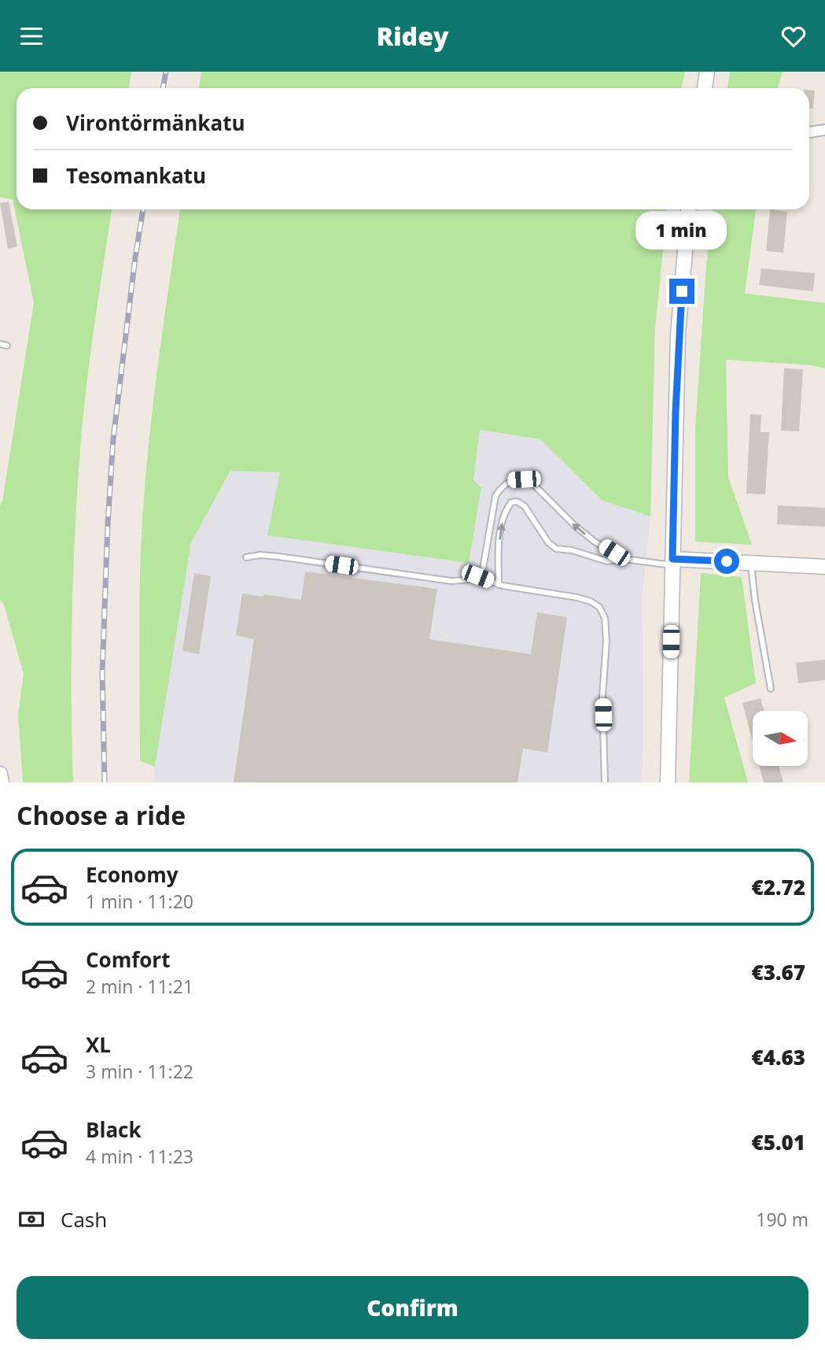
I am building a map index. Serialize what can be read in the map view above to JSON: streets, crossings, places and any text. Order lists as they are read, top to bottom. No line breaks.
{"north":"right","page":{"header":"Ridey","banner":["Virontörmänkatu","Tesomankatu"],"bubble":"1 min","heading":"Choose a ride","list":[{"name":"Economy","note":"1 min · 11:20","value":"€2.72"},{"name":"Comfort","note":"2 min · 11:21","value":"€3.67"},{"name":"XL","note":"3 min · 11:22","value":"€4.63"},{"name":"Black","note":"4 min · 11:23","value":"€5.01"}],"pay":["Cash","190 m"],"buttons":"Confirm"}}
